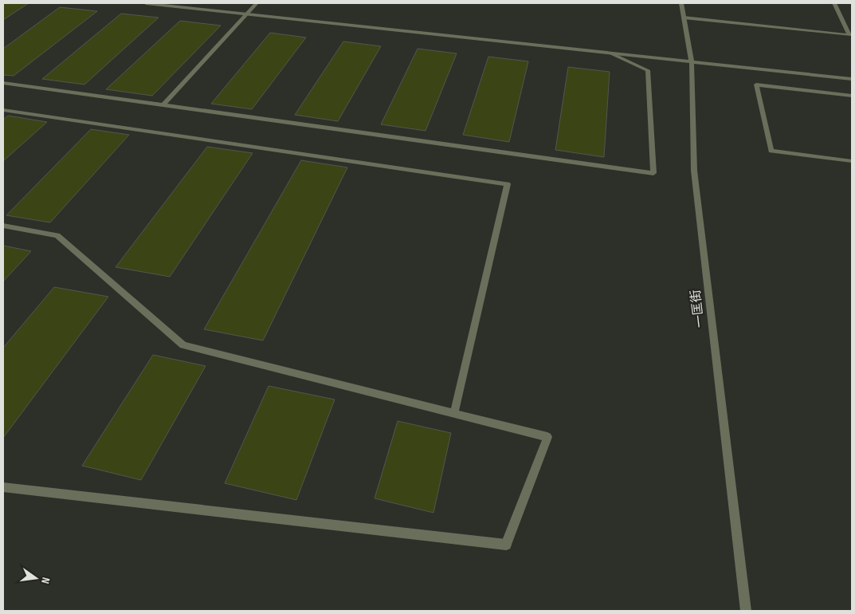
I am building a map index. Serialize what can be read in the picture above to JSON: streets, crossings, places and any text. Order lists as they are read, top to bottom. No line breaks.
{"streets":{"street":["一匡街"]},"north":"right"}
